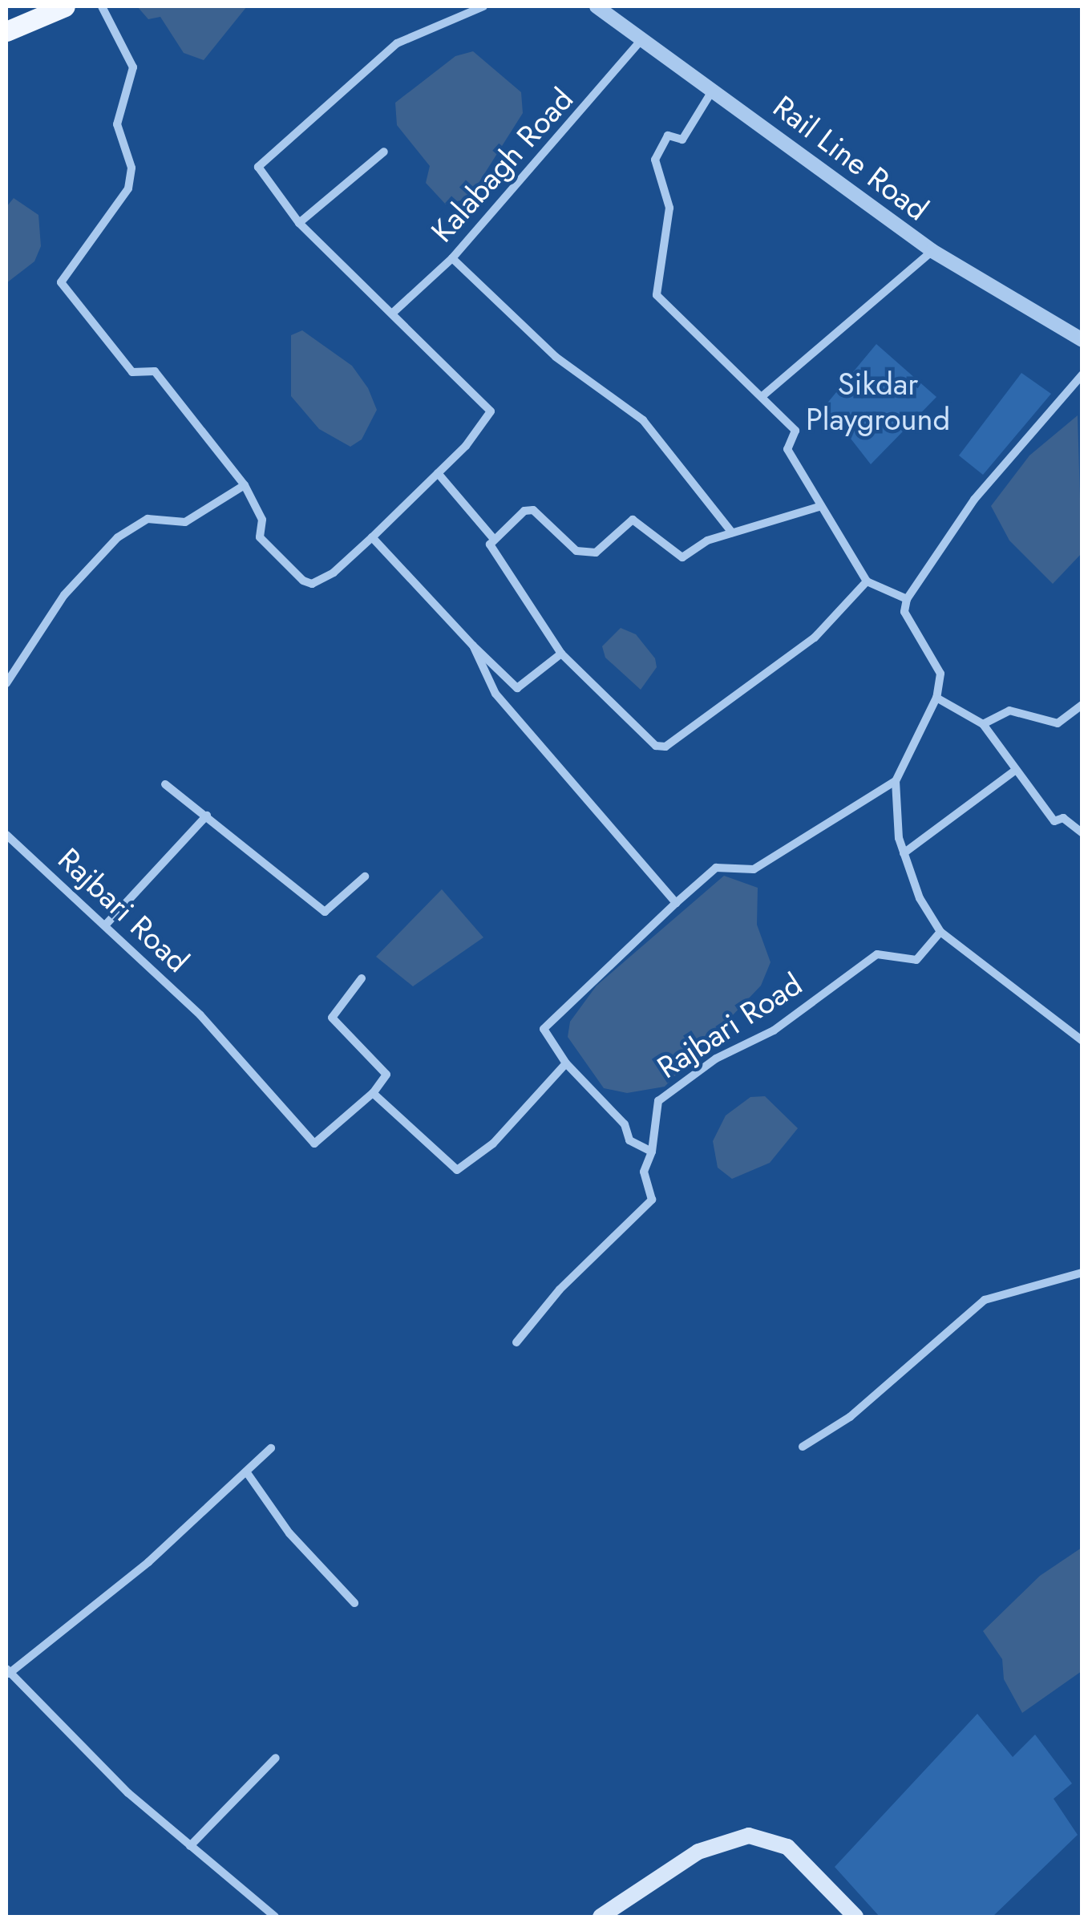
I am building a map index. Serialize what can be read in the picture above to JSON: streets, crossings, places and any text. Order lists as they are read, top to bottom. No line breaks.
{"streets":{"street":["Rail Line Road","Kalabagh Road","Rajbari Road"]},"crossings":[["Rail Line Road","Kalabagh Road"]],"parks":["Sikdar Playground"]}
